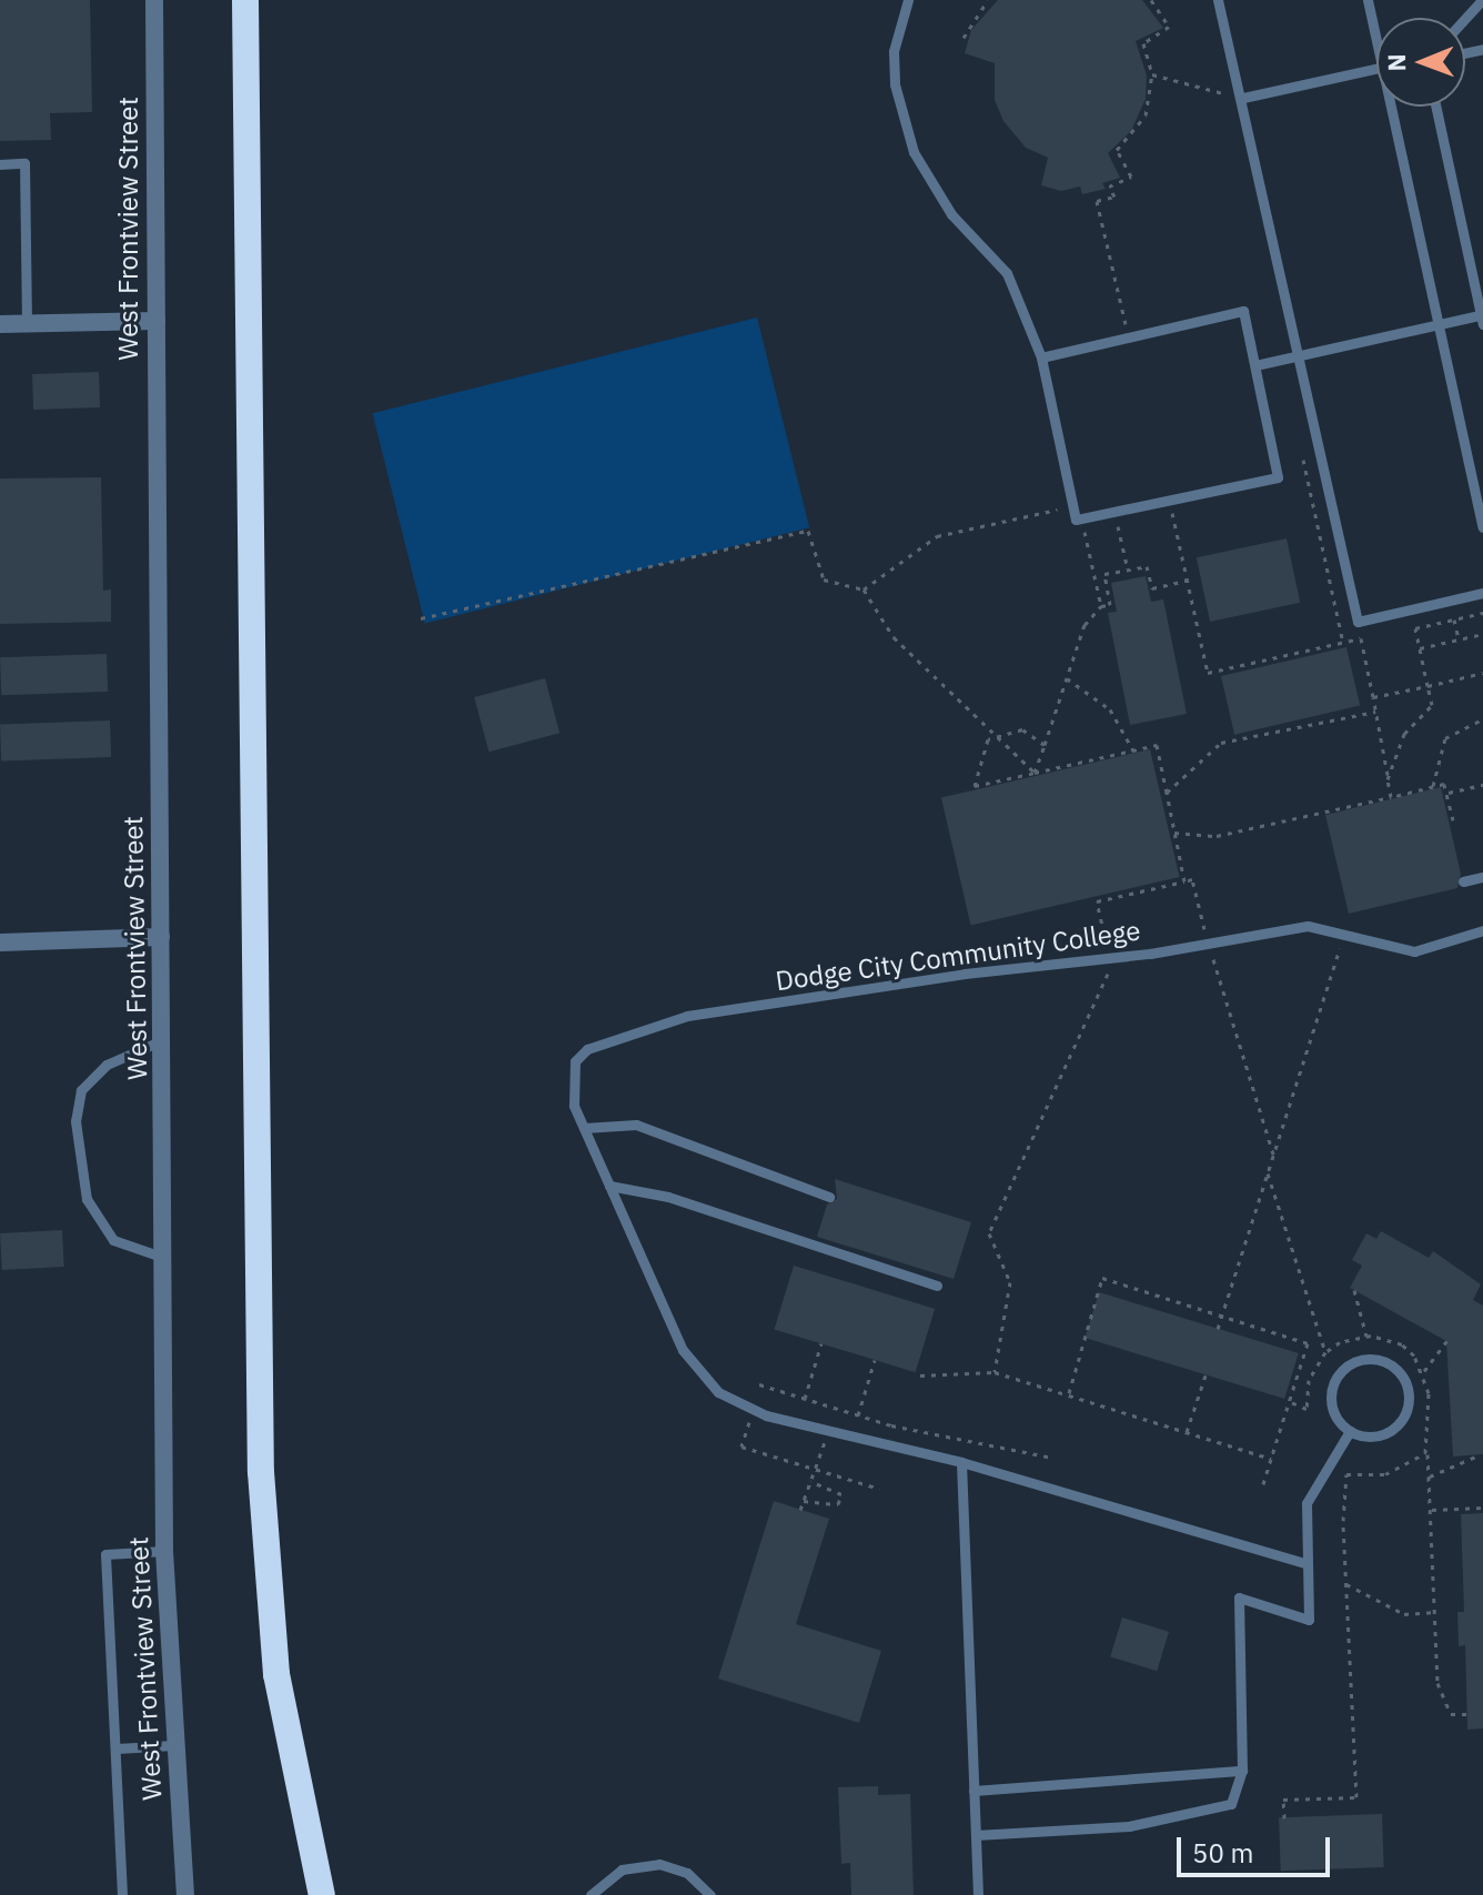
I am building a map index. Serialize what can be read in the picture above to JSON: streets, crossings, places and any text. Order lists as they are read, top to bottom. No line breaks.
{"streets":{"street":["West Frontview Street"],"lane":["Dodge City Community College"]},"scale_bar":"50 m","north":"left"}
